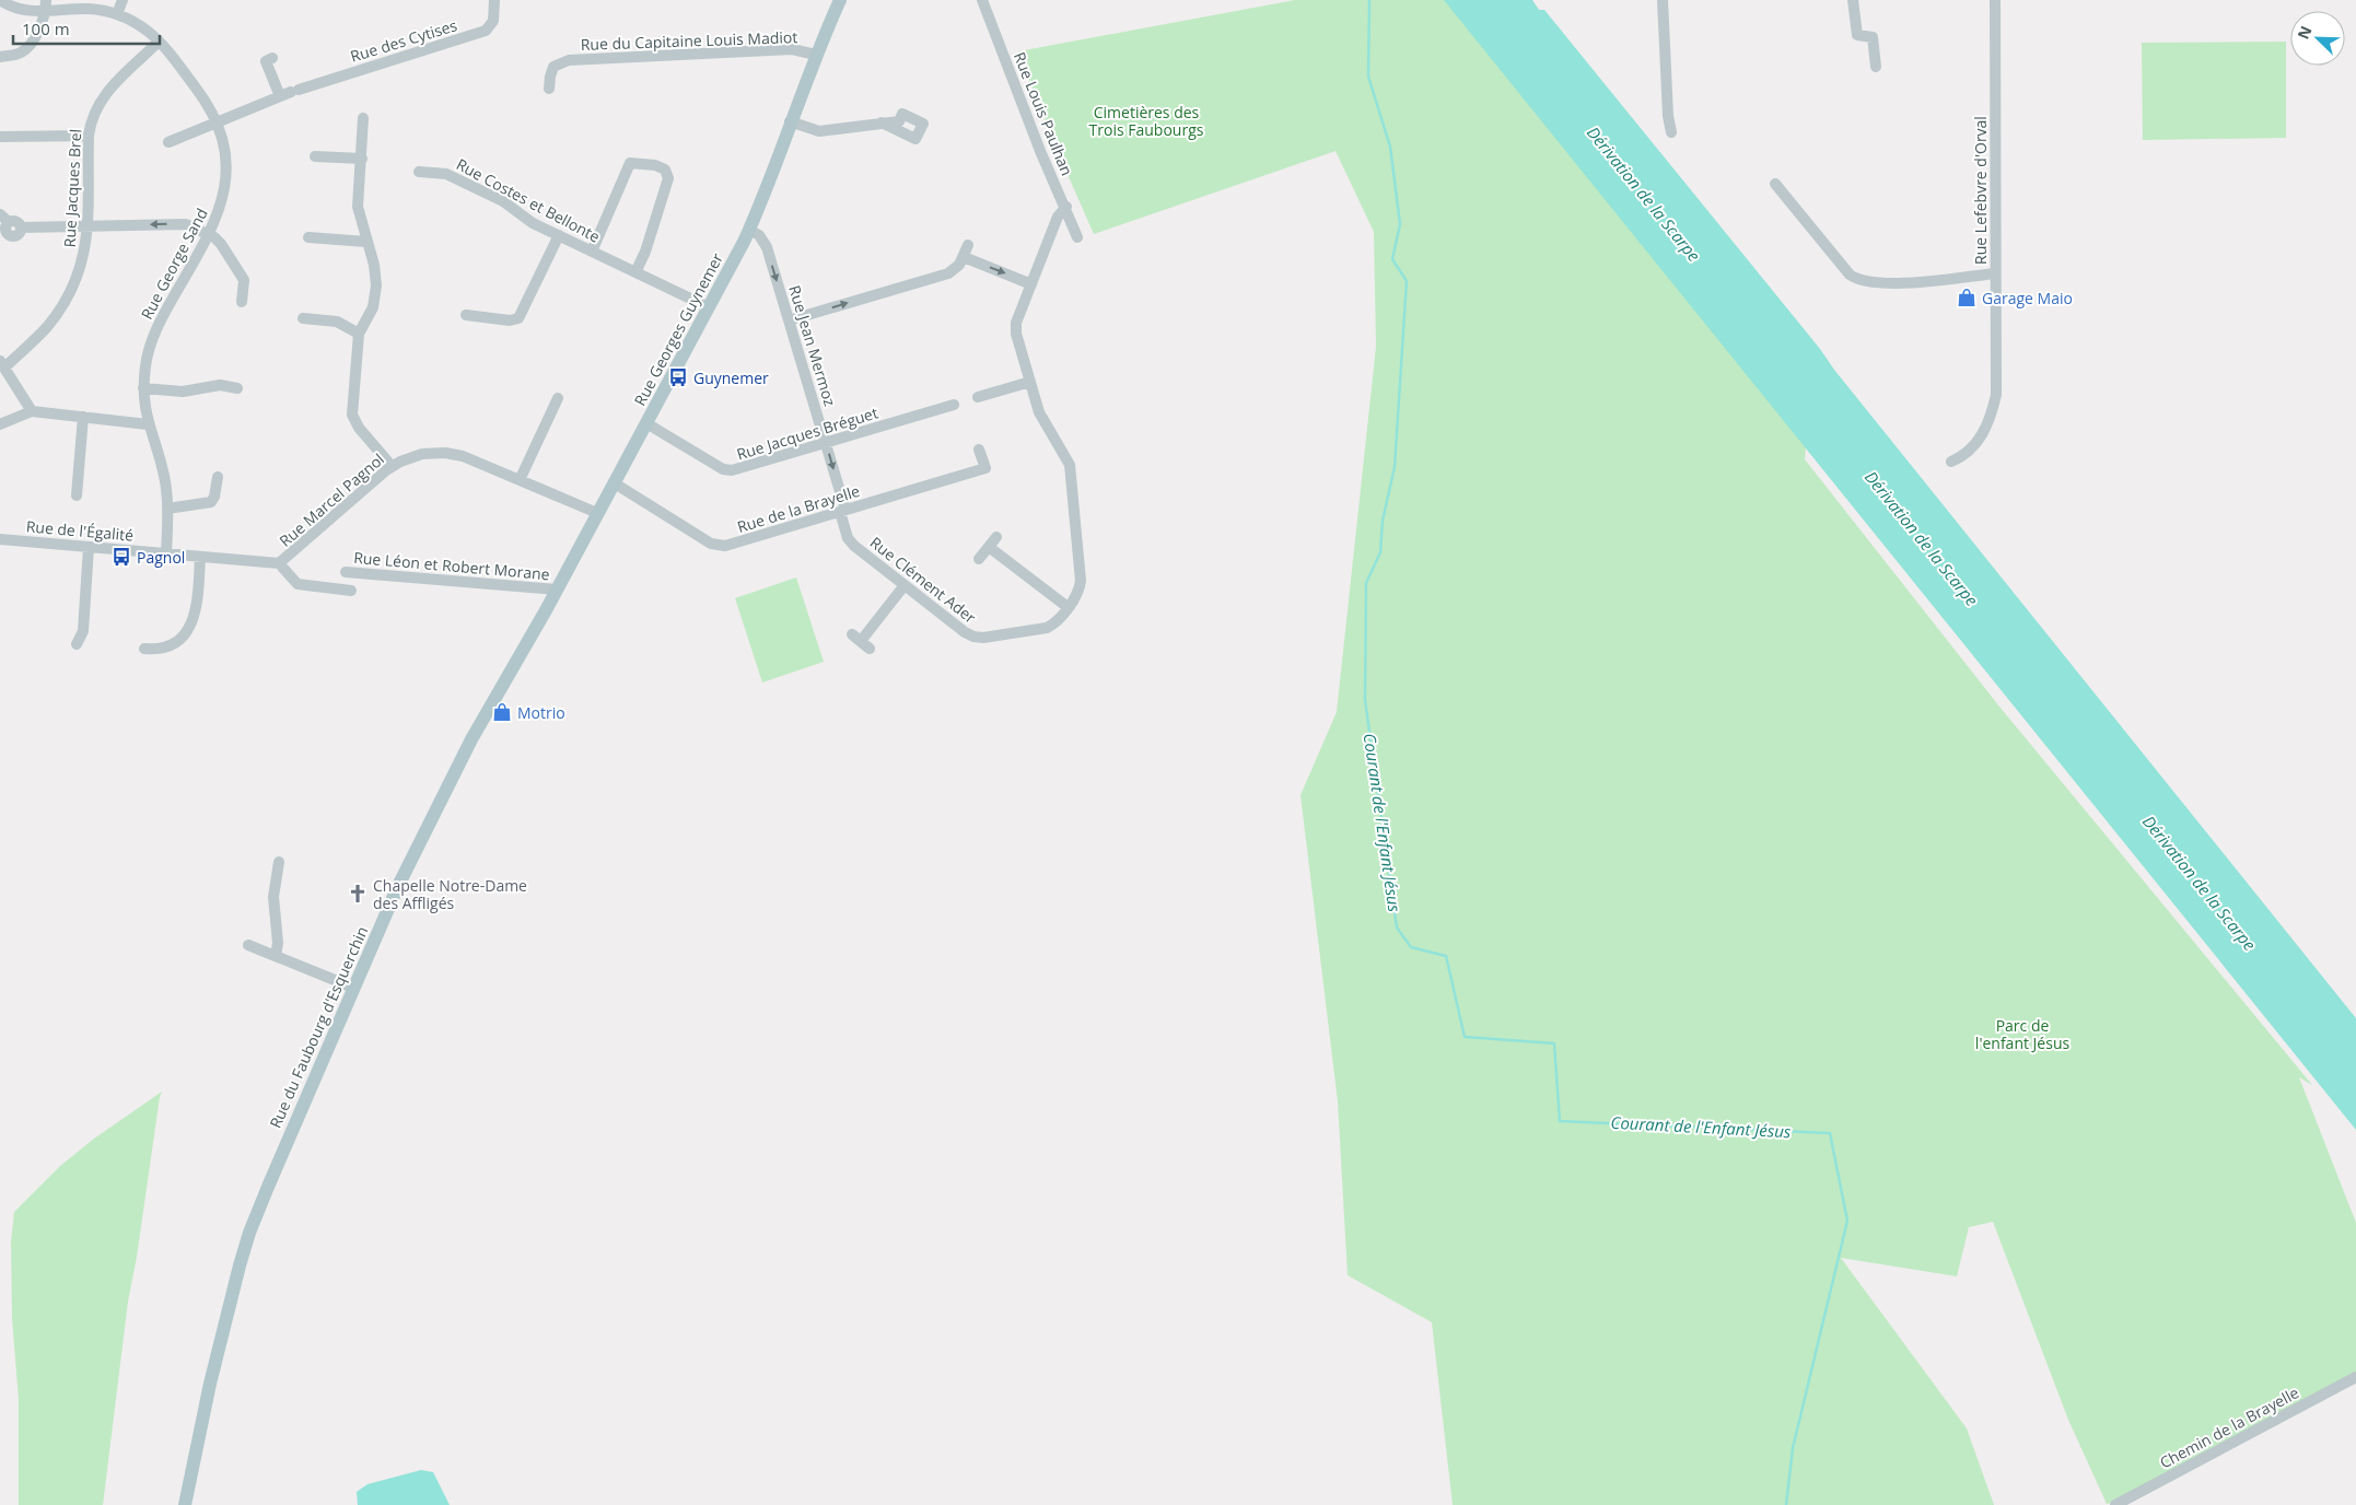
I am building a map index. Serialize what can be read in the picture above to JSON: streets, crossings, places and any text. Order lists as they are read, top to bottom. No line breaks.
{"streets":{"main road":["Rue Georges Guynemer","Rue du Faubourg d'Esquerchin"],"street":["Rue des Cytises","Rue du Capitaine Louis Madiot","Rue Louis Paulhan","Rue Jacques Brel","Rue Lefebvre d'Orval","Rue Costes et Bellonte","Rue George Sand","Rue Jean Mermoz","Rue Jacques Bréguet","Rue Marcel Pagnol","Rue de la Brayelle","Rue de l'Égalité","Rue Léon et Robert Morane","Rue Clément Ader","Chemin de la Brayelle"]},"crossings":[["Rue des Cytises","Rue George Sand"],["Rue du Capitaine Louis Madiot","Rue Georges Guynemer"],["Rue Louis Paulhan","Rue Clément Ader"],["Rue Jacques Brel","Rue George Sand"],["Rue Costes et Bellonte","Rue Georges Guynemer"],["Rue George Sand","Rue de l'Égalité"],["Rue Georges Guynemer","Rue Jean Mermoz"],["Rue Georges Guynemer","Rue Jacques Bréguet"],["Rue Georges Guynemer","Rue Marcel Pagnol"],["Rue Georges Guynemer","Rue de la Brayelle"],["Rue Georges Guynemer","Rue Léon et Robert Morane"],["Rue Georges Guynemer","Rue du Faubourg d'Esquerchin"],["Rue Jean Mermoz","Rue Jacques Bréguet"],["Rue Jean Mermoz","Rue de la Brayelle"],["Rue Jean Mermoz","Rue Clément Ader"],["Rue Marcel Pagnol","Rue de l'Égalité"],["Rue de la Brayelle","Rue Clément Ader"]],"one_way":["Rue Jean Mermoz"],"water":["Dérivation de la Scarpe","Courant de l'Enfant Jésus"],"parks":["Cimetières des Trois Faubourgs","Parc de l'enfant Jésus"],"places":{"shop":["Garage Maio","Motrio"],"bus stop":["Guynemer","Pagnol"],"church":["Chapelle Notre-Dame des Affligés"]},"scale_bar":"100 m","north":"top left"}
